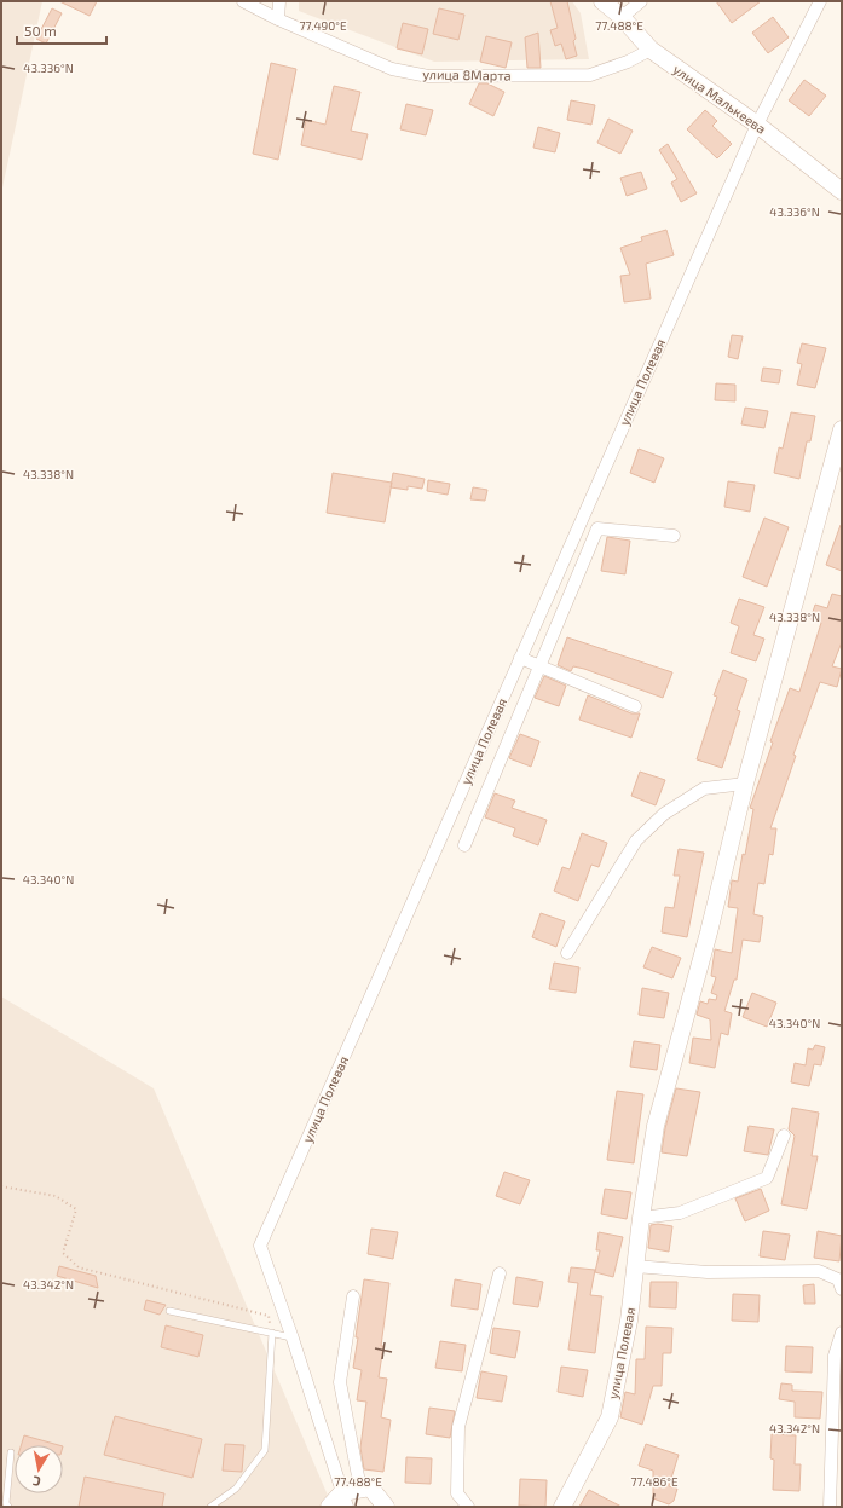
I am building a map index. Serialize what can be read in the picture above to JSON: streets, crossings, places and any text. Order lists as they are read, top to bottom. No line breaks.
{"streets":{"street":["улица 8Марта","улица Малькеева","улица Полевая"]},"crossings":[["улица 8Марта","улица Малькеева"],["улица Малькеева","улица Полевая"]],"scale_bar":"50 m","north":"bottom","coordinates":["77.490°E","77.488°E","43.336°N","43.338°N","43.340°N","43.342°N","77.486°E"]}
